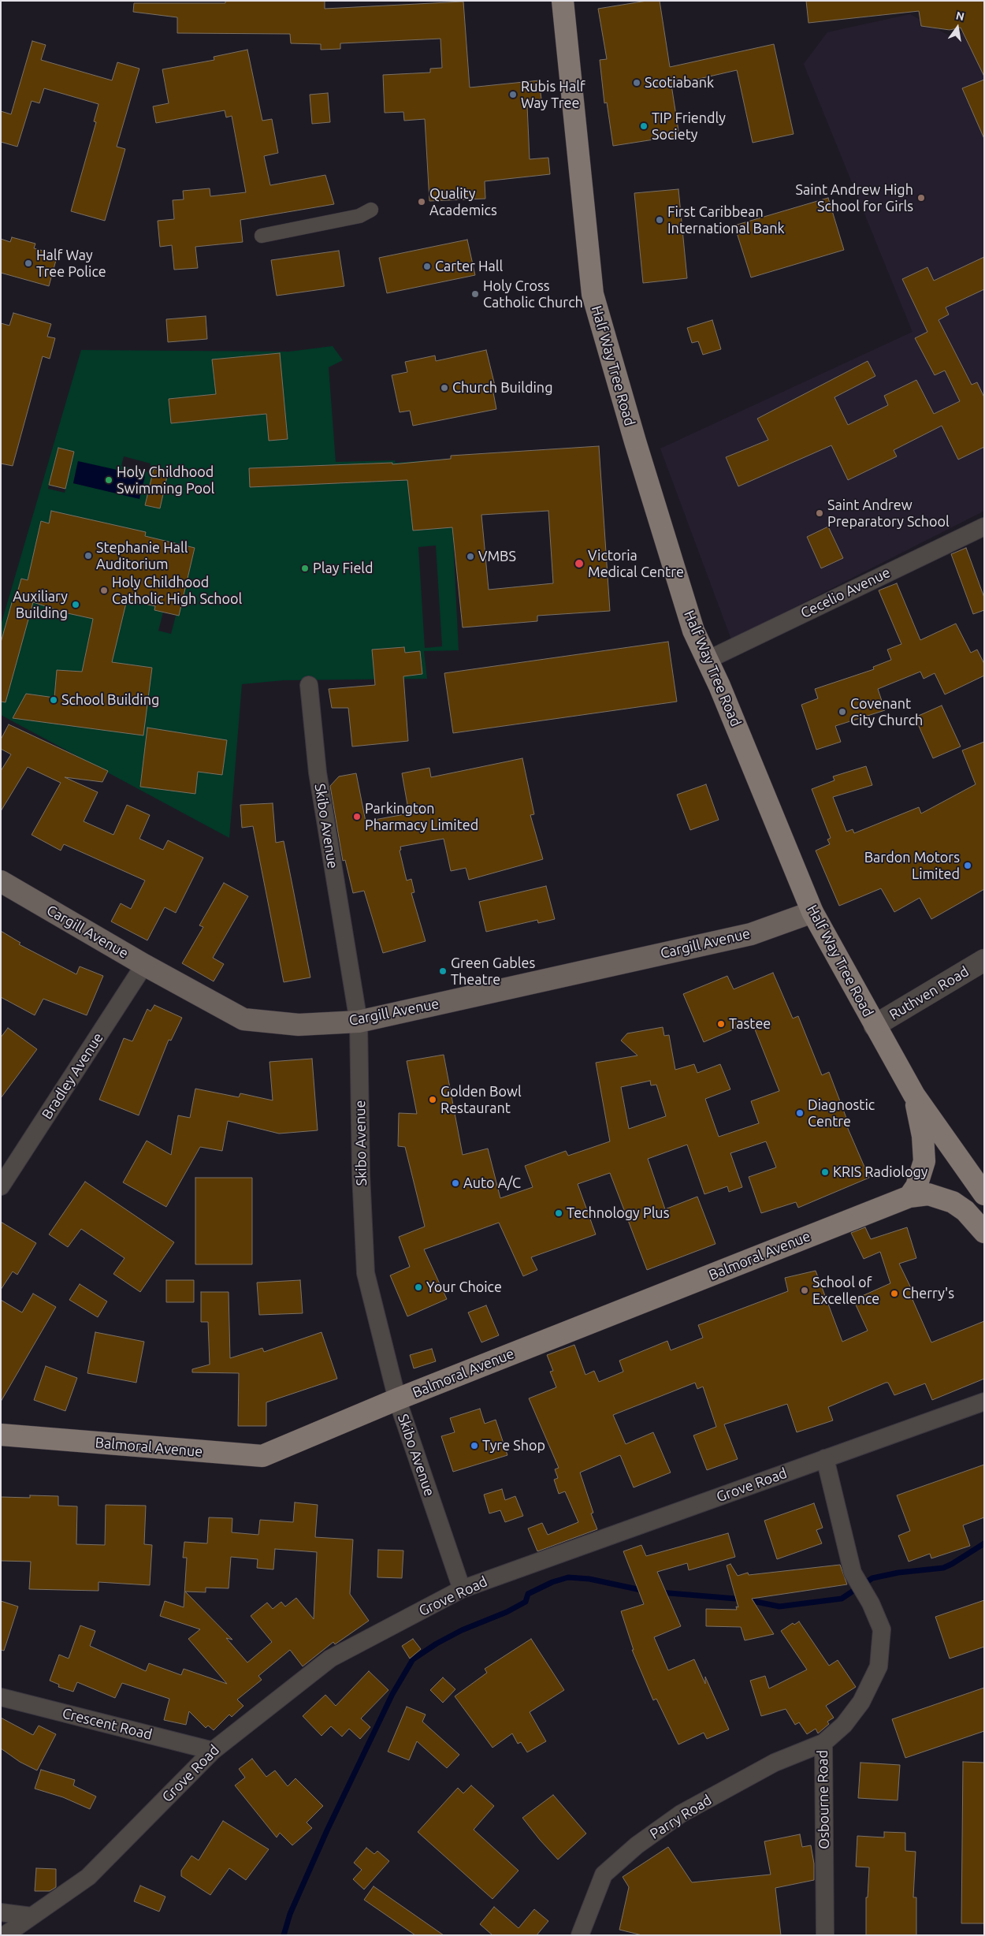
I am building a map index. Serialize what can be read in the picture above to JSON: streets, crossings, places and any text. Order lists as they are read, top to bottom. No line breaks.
{"streets":{"main road":["Half Way Tree Road","Cargill Avenue","Balmoral Avenue"],"street":["Cecelio Avenue","Skibo Avenue","Ruthven Road","Bradley Avenue","Grove Road","Crescent Road","Osbourne Road","Parry Road"]},"crossings":[["Half Way Tree Road","Cecelio Avenue"],["Half Way Tree Road","Cargill Avenue"],["Half Way Tree Road","Ruthven Road"],["Skibo Avenue","Cargill Avenue"],["Skibo Avenue","Balmoral Avenue"],["Skibo Avenue","Grove Road"],["Cargill Avenue","Bradley Avenue"],["Grove Road","Crescent Road"],["Grove Road","Osbourne Road"],["Osbourne Road","Parry Road"]],"places":["Scotiabank","Rubis Half Way Tree","TIP Friendly Society","Saint Andrew High School for Girls","Quality Academics","First Caribbean International Bank","Half Way Tree Police","Carter Hall","Holy Cross Catholic Church","Church Building","Holy Childhood Swimming Pool","Saint Andrew Preparatory School","Stephanie Hall Auditorium","VMBS","Victoria Medical Centre","Play Field","Holy Childhood Catholic High School","Auxiliary Building","School Building","Covenant City Church","Parkington Pharmacy Limited","Bardon Motors Limited","Green Gables Theatre","Tastee","Golden Bowl Restaurant","Diagnostic Centre","KRIS Radiology","Auto A/C","Technology Plus","Your Choice","School of Excellence","Cherry's","Tyre Shop"],"north":"top"}
